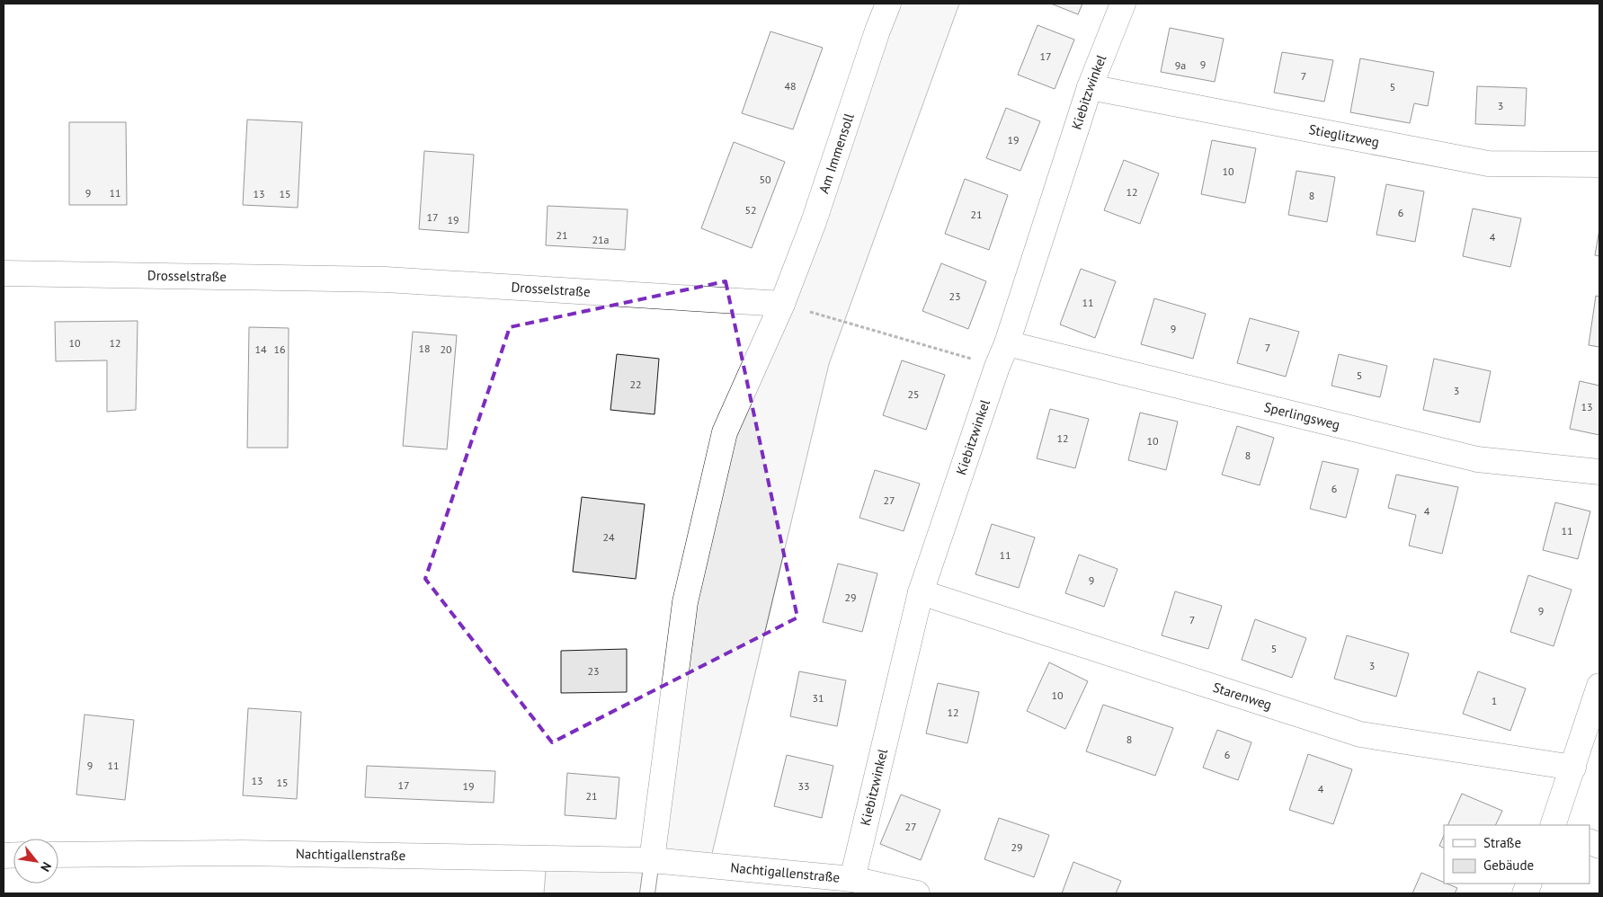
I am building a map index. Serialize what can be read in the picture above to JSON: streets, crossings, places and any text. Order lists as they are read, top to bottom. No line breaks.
{"streets":{"street":["Kiebitzwinkel","Stieglitzweg","Am Immensoll","Drosselstraße","Sperlingsweg","Starenweg","Nachtigallenstraße"]},"crossings":[["Kiebitzwinkel","Stieglitzweg"],["Kiebitzwinkel","Sperlingsweg"],["Kiebitzwinkel","Starenweg"],["Kiebitzwinkel","Nachtigallenstraße"],["Am Immensoll","Drosselstraße"]],"house_numbers":["17","9","9a","7","48","5","3","19","10","50","12","9","11","13","15","8","52","6","21","17","19","21","4","21a","23","11","9","10","12","7","18","14","16","20","5","22","3","25","13","12","10","8","6","27","4","11","24","11","9","29","9","7","5","3","23","10","31","1","12","8","6","9","11","13","15","17","19","33","4","21","27","29"],"legend":["Straße","Gebäude"],"north":"bottom right"}
